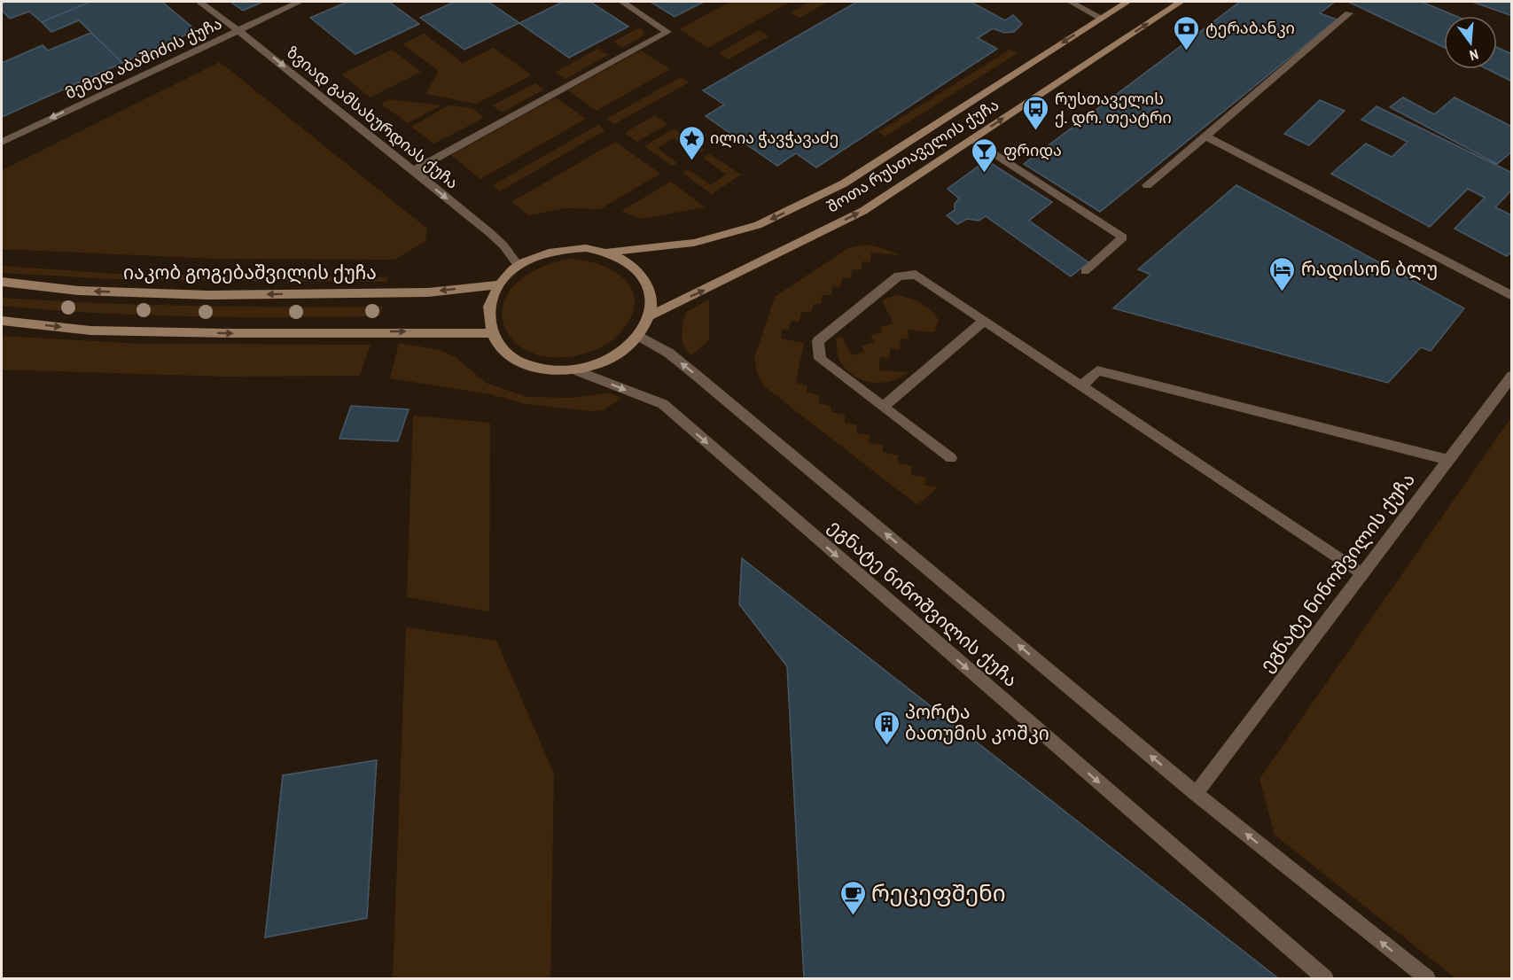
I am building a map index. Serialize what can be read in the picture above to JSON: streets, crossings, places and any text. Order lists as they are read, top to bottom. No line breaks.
{"streets":{"main road":["შოთა რუსთაველის ქუჩა","იაკობ გოგებაშვილის ქუჩა"],"street":["მემედ აბაშიძის ქუჩა","ზვიად გამსახურდიას ქუჩა","ეგნატე ნინოშვილის ქუჩა"]},"crossings":[["მემედ აბაშიძის ქუჩა","ზვიად გამსახურდიას ქუჩა"],["ზვიად გამსახურდიას ქუჩა","შოთა რუსთაველის ქუჩა"],["ზვიად გამსახურდიას ქუჩა","იაკობ გოგებაშვილის ქუჩა"],["ზვიად გამსახურდიას ქუჩა","ეგნატე ნინოშვილის ქუჩა"],["შოთა რუსთაველის ქუჩა","იაკობ გოგებაშვილის ქუჩა"],["შოთა რუსთაველის ქუჩა","ეგნატე ნინოშვილის ქუჩა"],["იაკობ გოგებაშვილის ქუჩა","ეგნატე ნინოშვილის ქუჩა"]],"one_way":["მემედ აბაშიძის ქუჩა","ზვიად გამსახურდიას ქუჩა"],"places":{"bank":["ტერაბანკი"],"bus stop":["რუსთაველის ქ. დრ. თეატრი"],"place":["ილია ჭავჭავაძე"],"bar":["ფრიდა"],"hotel":["რადისონ ბლუ"],"building":["პორტა ბათუმის კოშკი"],"cafe":["რეცეფშენი"]},"north":"bottom"}
